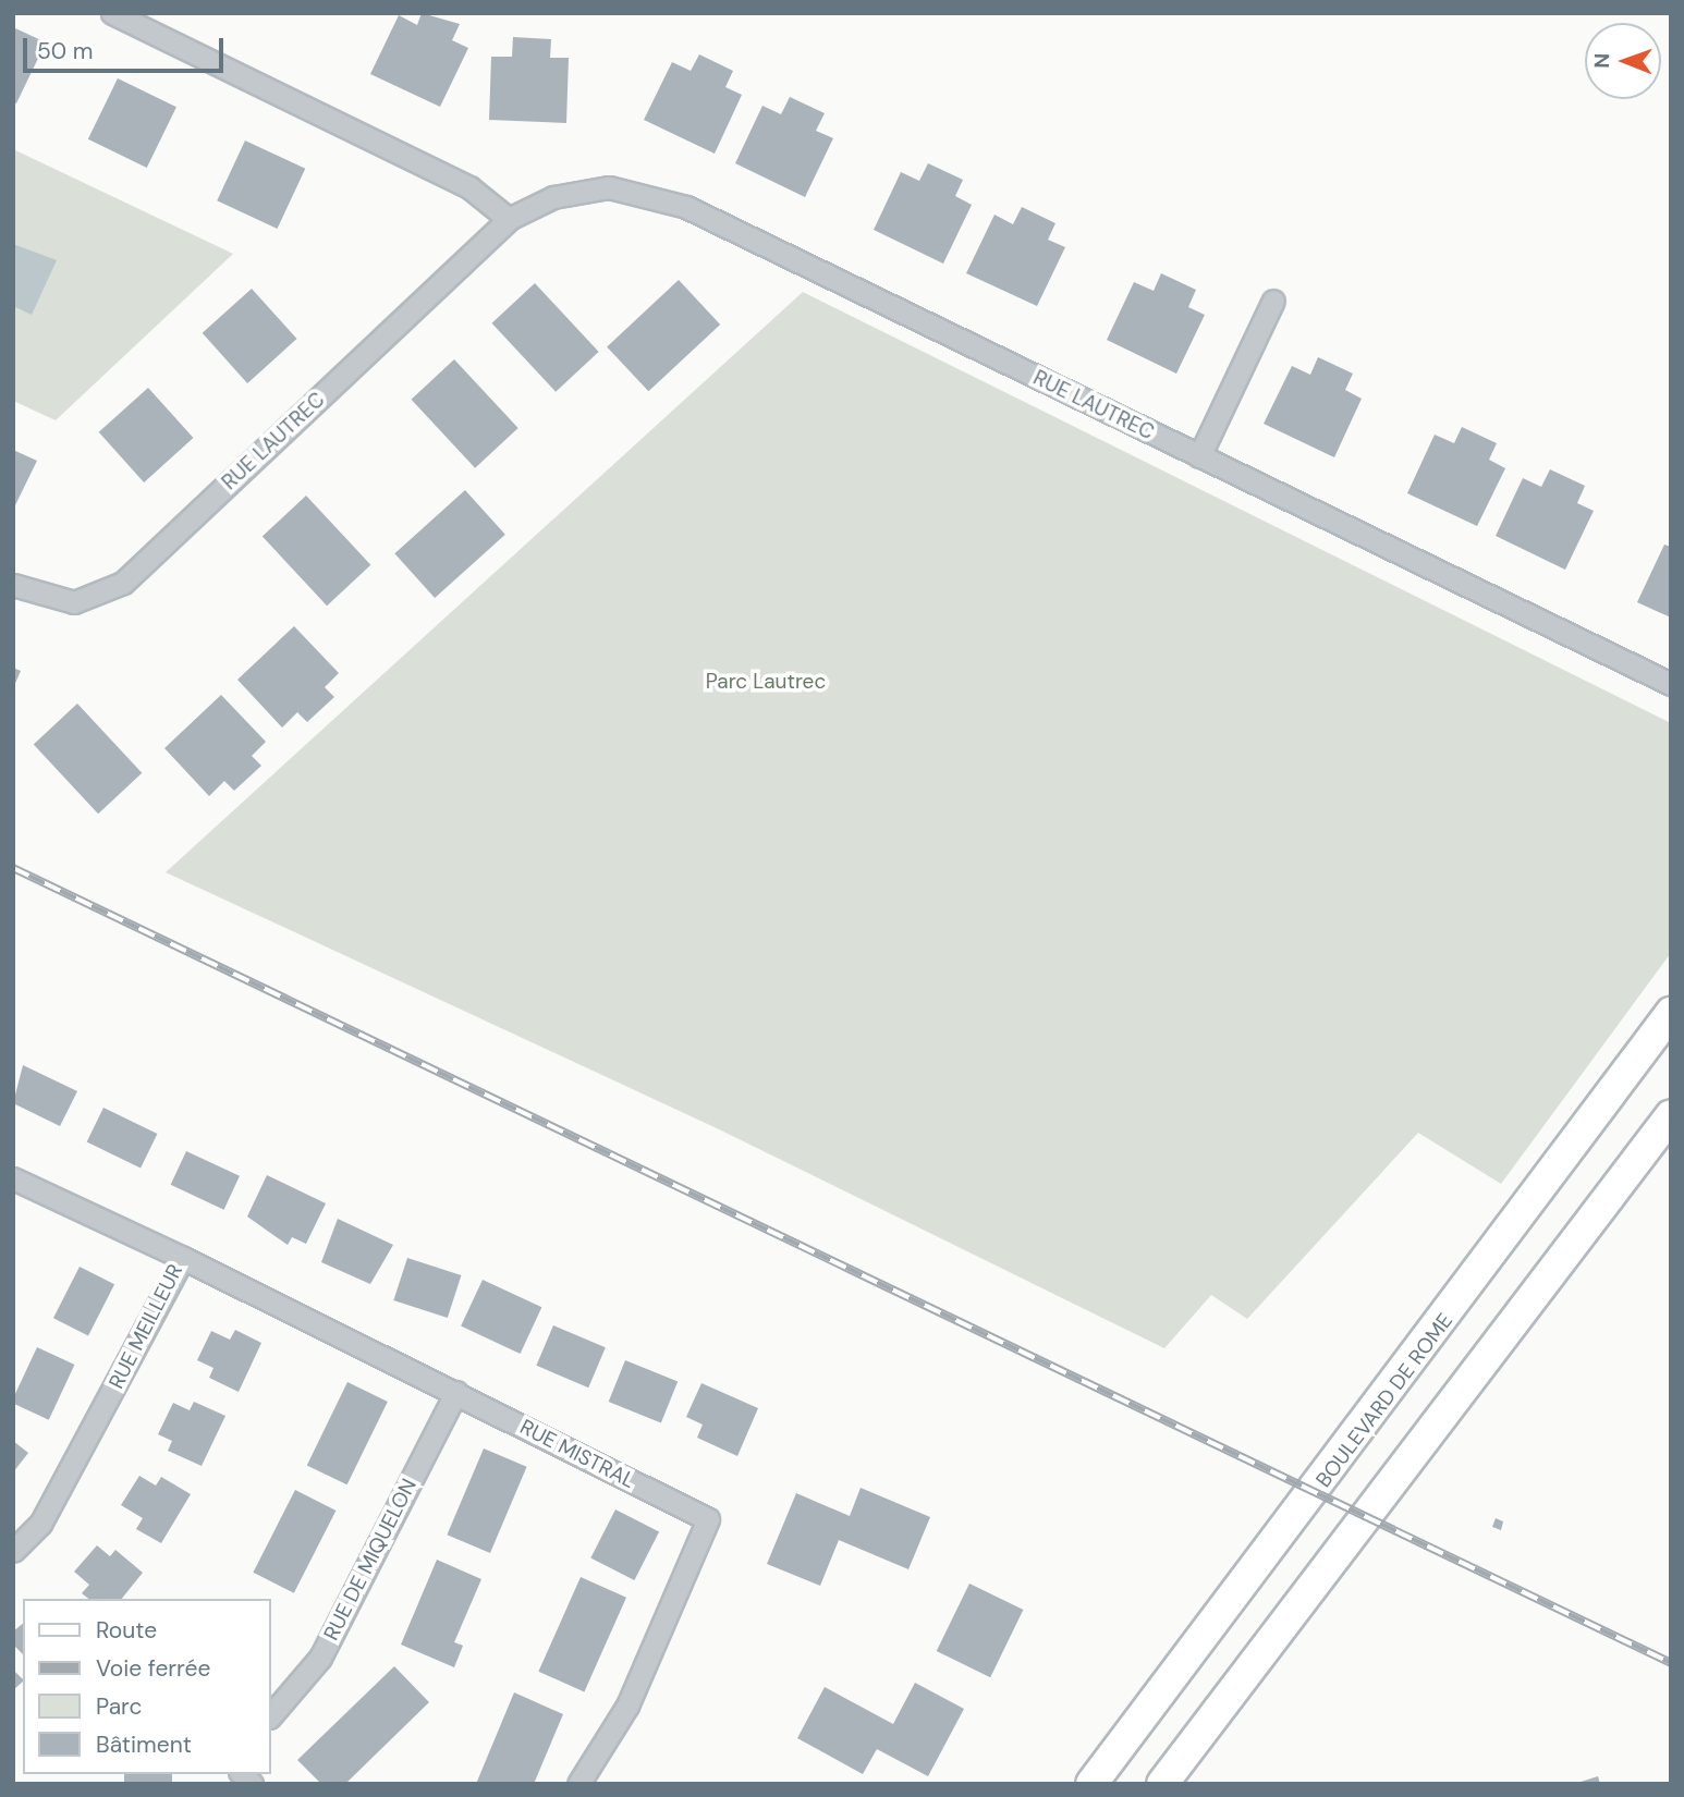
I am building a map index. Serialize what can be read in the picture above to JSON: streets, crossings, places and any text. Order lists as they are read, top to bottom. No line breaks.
{"streets":{"main road":["BOULEVARD DE ROME"],"street":["RUE LAUTREC","RUE MEILLEUR","RUE MISTRAL","RUE DE MIQUELON"]},"crossings":[["RUE MEILLEUR","RUE MISTRAL"],["RUE MISTRAL","RUE DE MIQUELON"]],"parks":["Parc Lautrec"],"legend":["Route","Voie ferrée","Parc","Bâtiment"],"scale_bar":"50 m","north":"left"}
